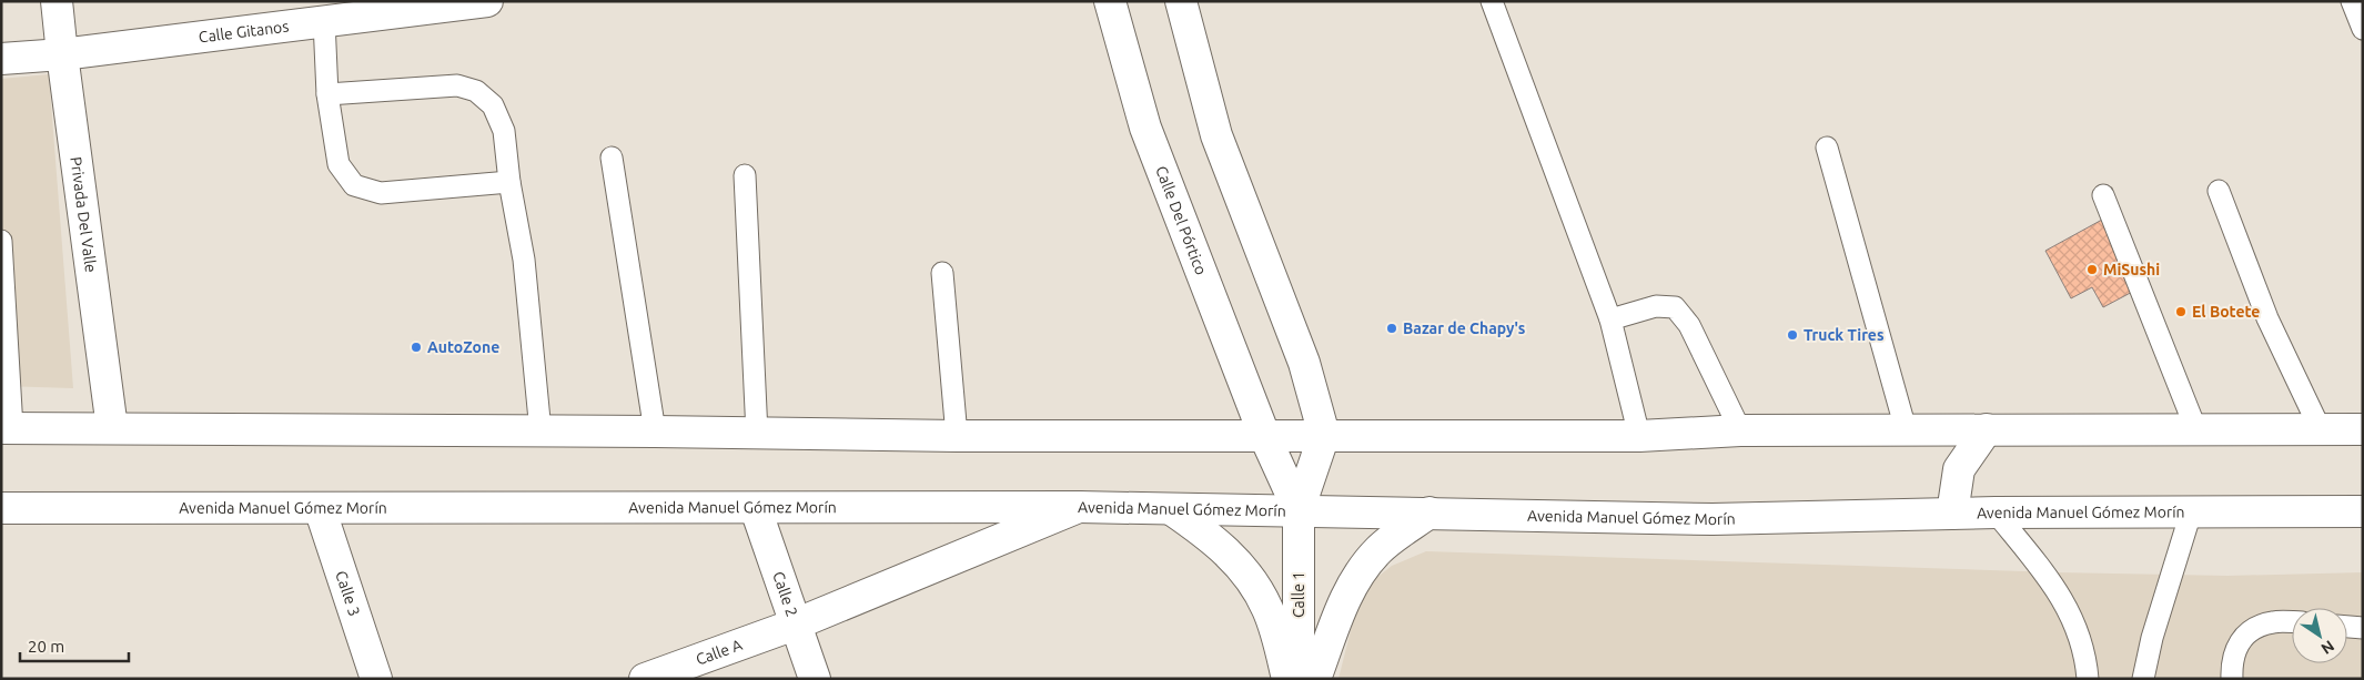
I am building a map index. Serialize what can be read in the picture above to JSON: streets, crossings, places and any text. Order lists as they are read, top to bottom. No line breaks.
{"streets":{"main road":["Calle Gitanos","Privada Del Valle","Calle Del Pórtico","Avenida Manuel Gómez Morín","Calle 3","Calle 2","Calle 1","Calle A"]},"crossings":[["Calle Gitanos","Privada Del Valle"],["Calle Del Pórtico","Calle 1"],["Avenida Manuel Gómez Morín","Calle 3"],["Avenida Manuel Gómez Morín","Calle 2"],["Avenida Manuel Gómez Morín","Calle 1"],["Avenida Manuel Gómez Morín","Calle A"],["Calle 2","Calle A"]],"places":["MiSushi","El Botete","Bazar de Chapy's","Truck Tires","AutoZone"],"scale_bar":"20 m","north":"bottom right"}
